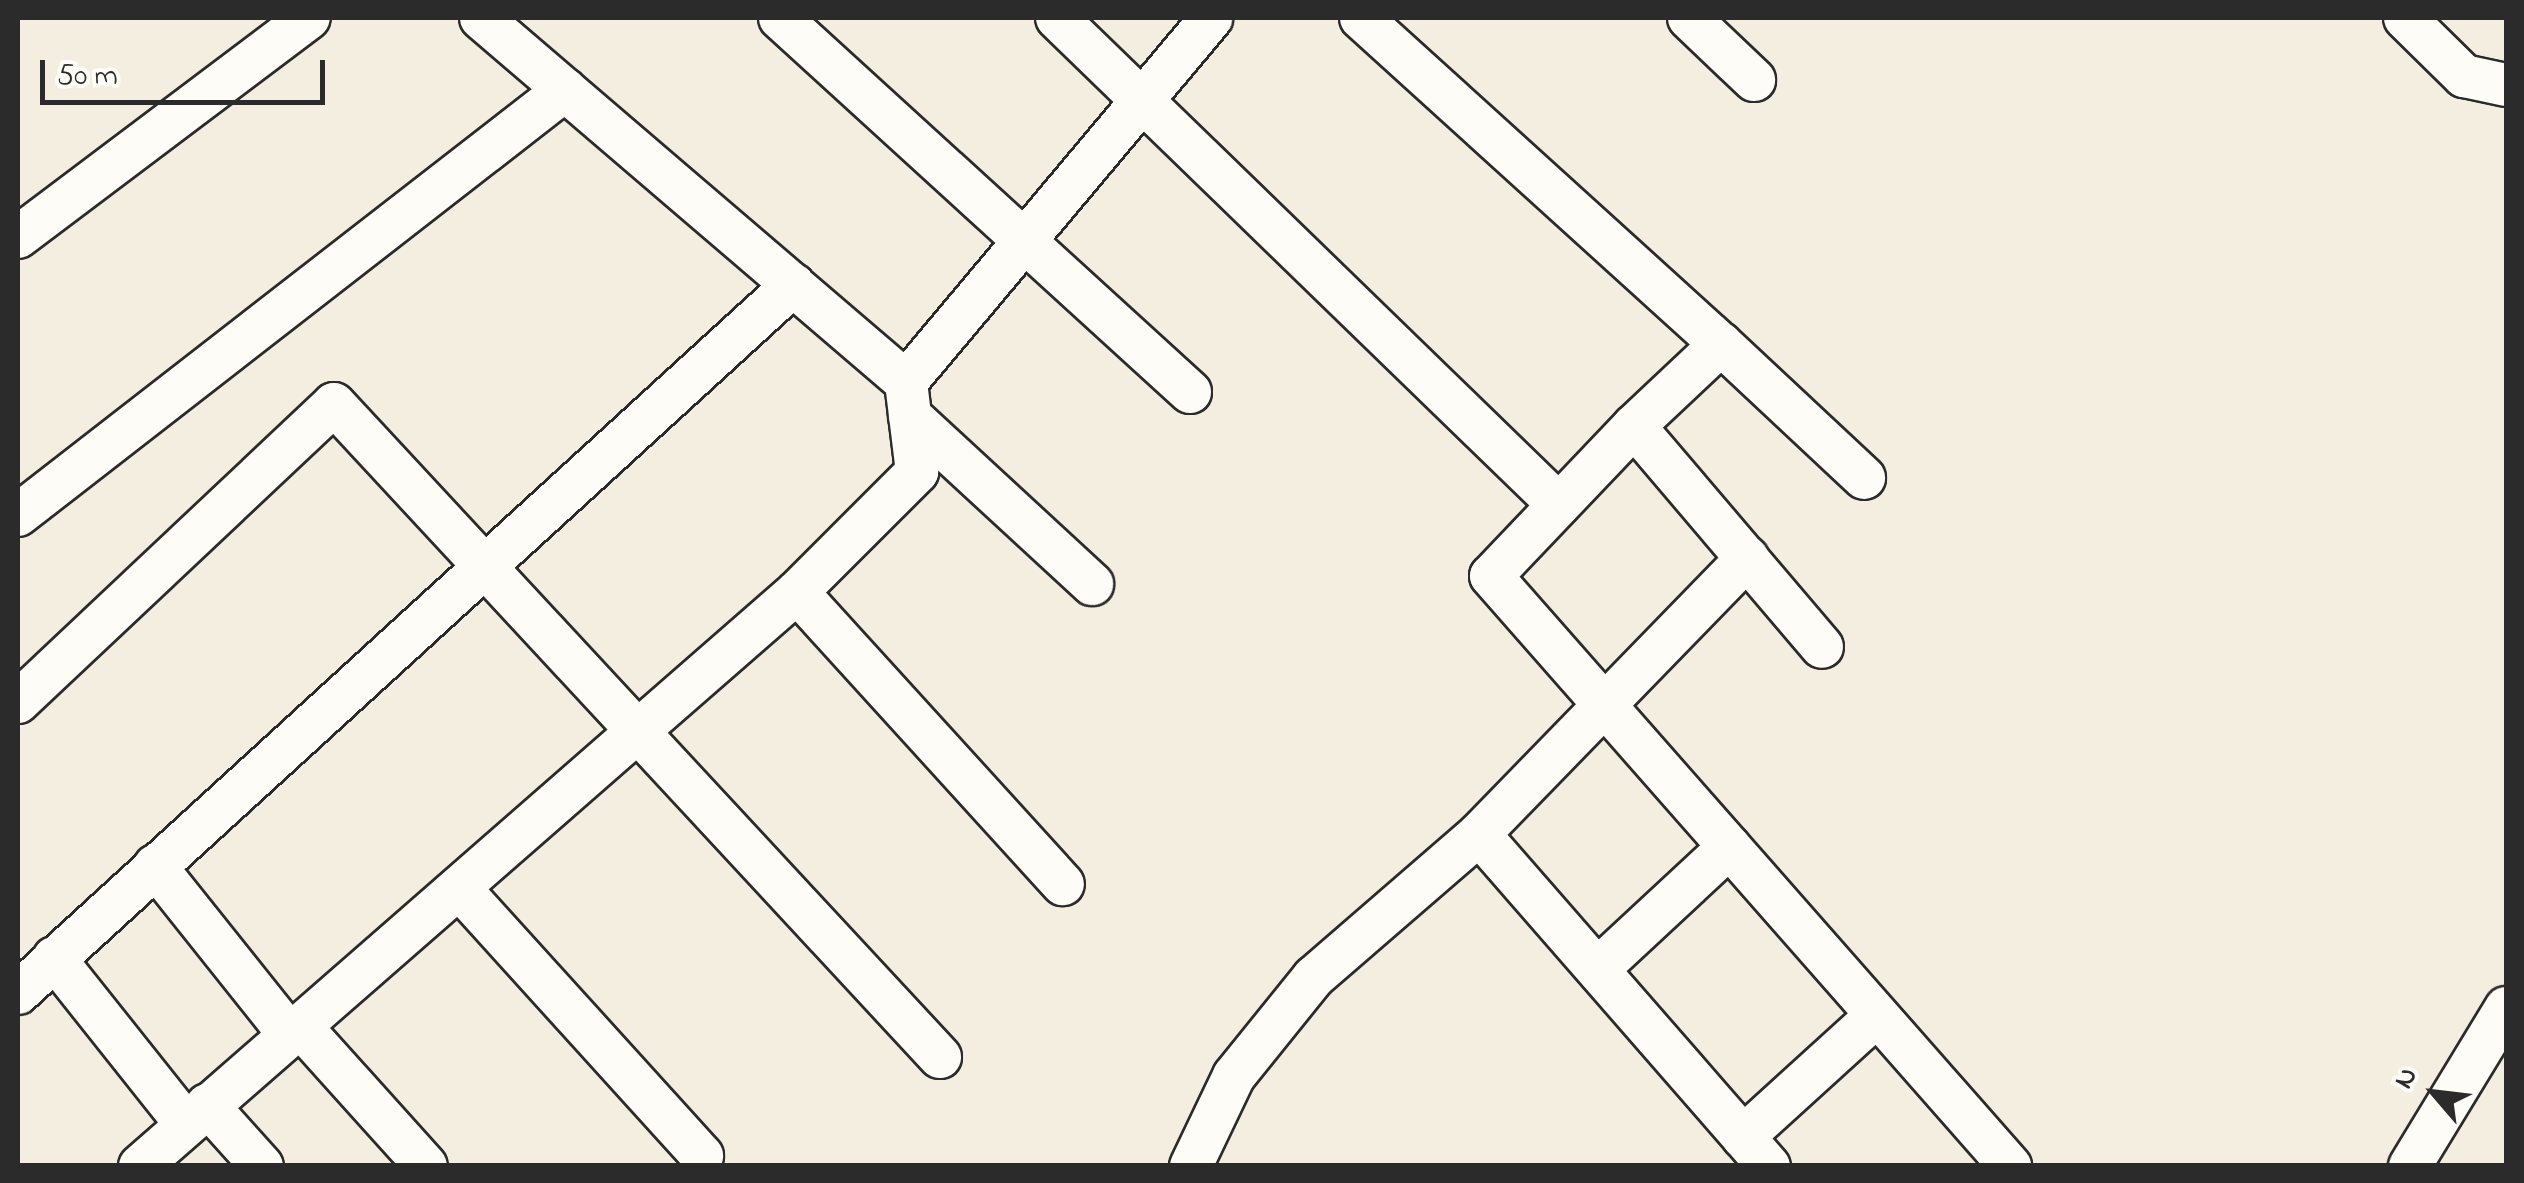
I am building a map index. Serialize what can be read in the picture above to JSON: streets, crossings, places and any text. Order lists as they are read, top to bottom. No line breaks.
{"scale_bar":"50 m","north":"top left"}
